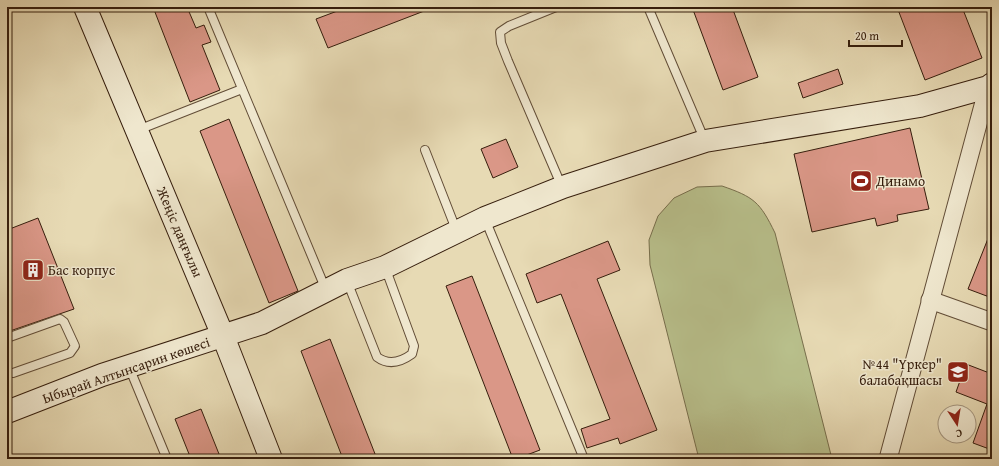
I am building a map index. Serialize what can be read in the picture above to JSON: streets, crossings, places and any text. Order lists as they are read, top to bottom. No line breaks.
{"streets":{"street":["Жеңіс даңғылы","Ыбырай Алтынсарин көшесі"]},"crossings":[["Жеңіс даңғылы","Ыбырай Алтынсарин көшесі"]],"places":{"sports":["Динамо"],"building":["Бас корпус"],"school or university":["№44 \"Үркер\" балабақшасы"]},"scale_bar":"20 m","north":"bottom"}
